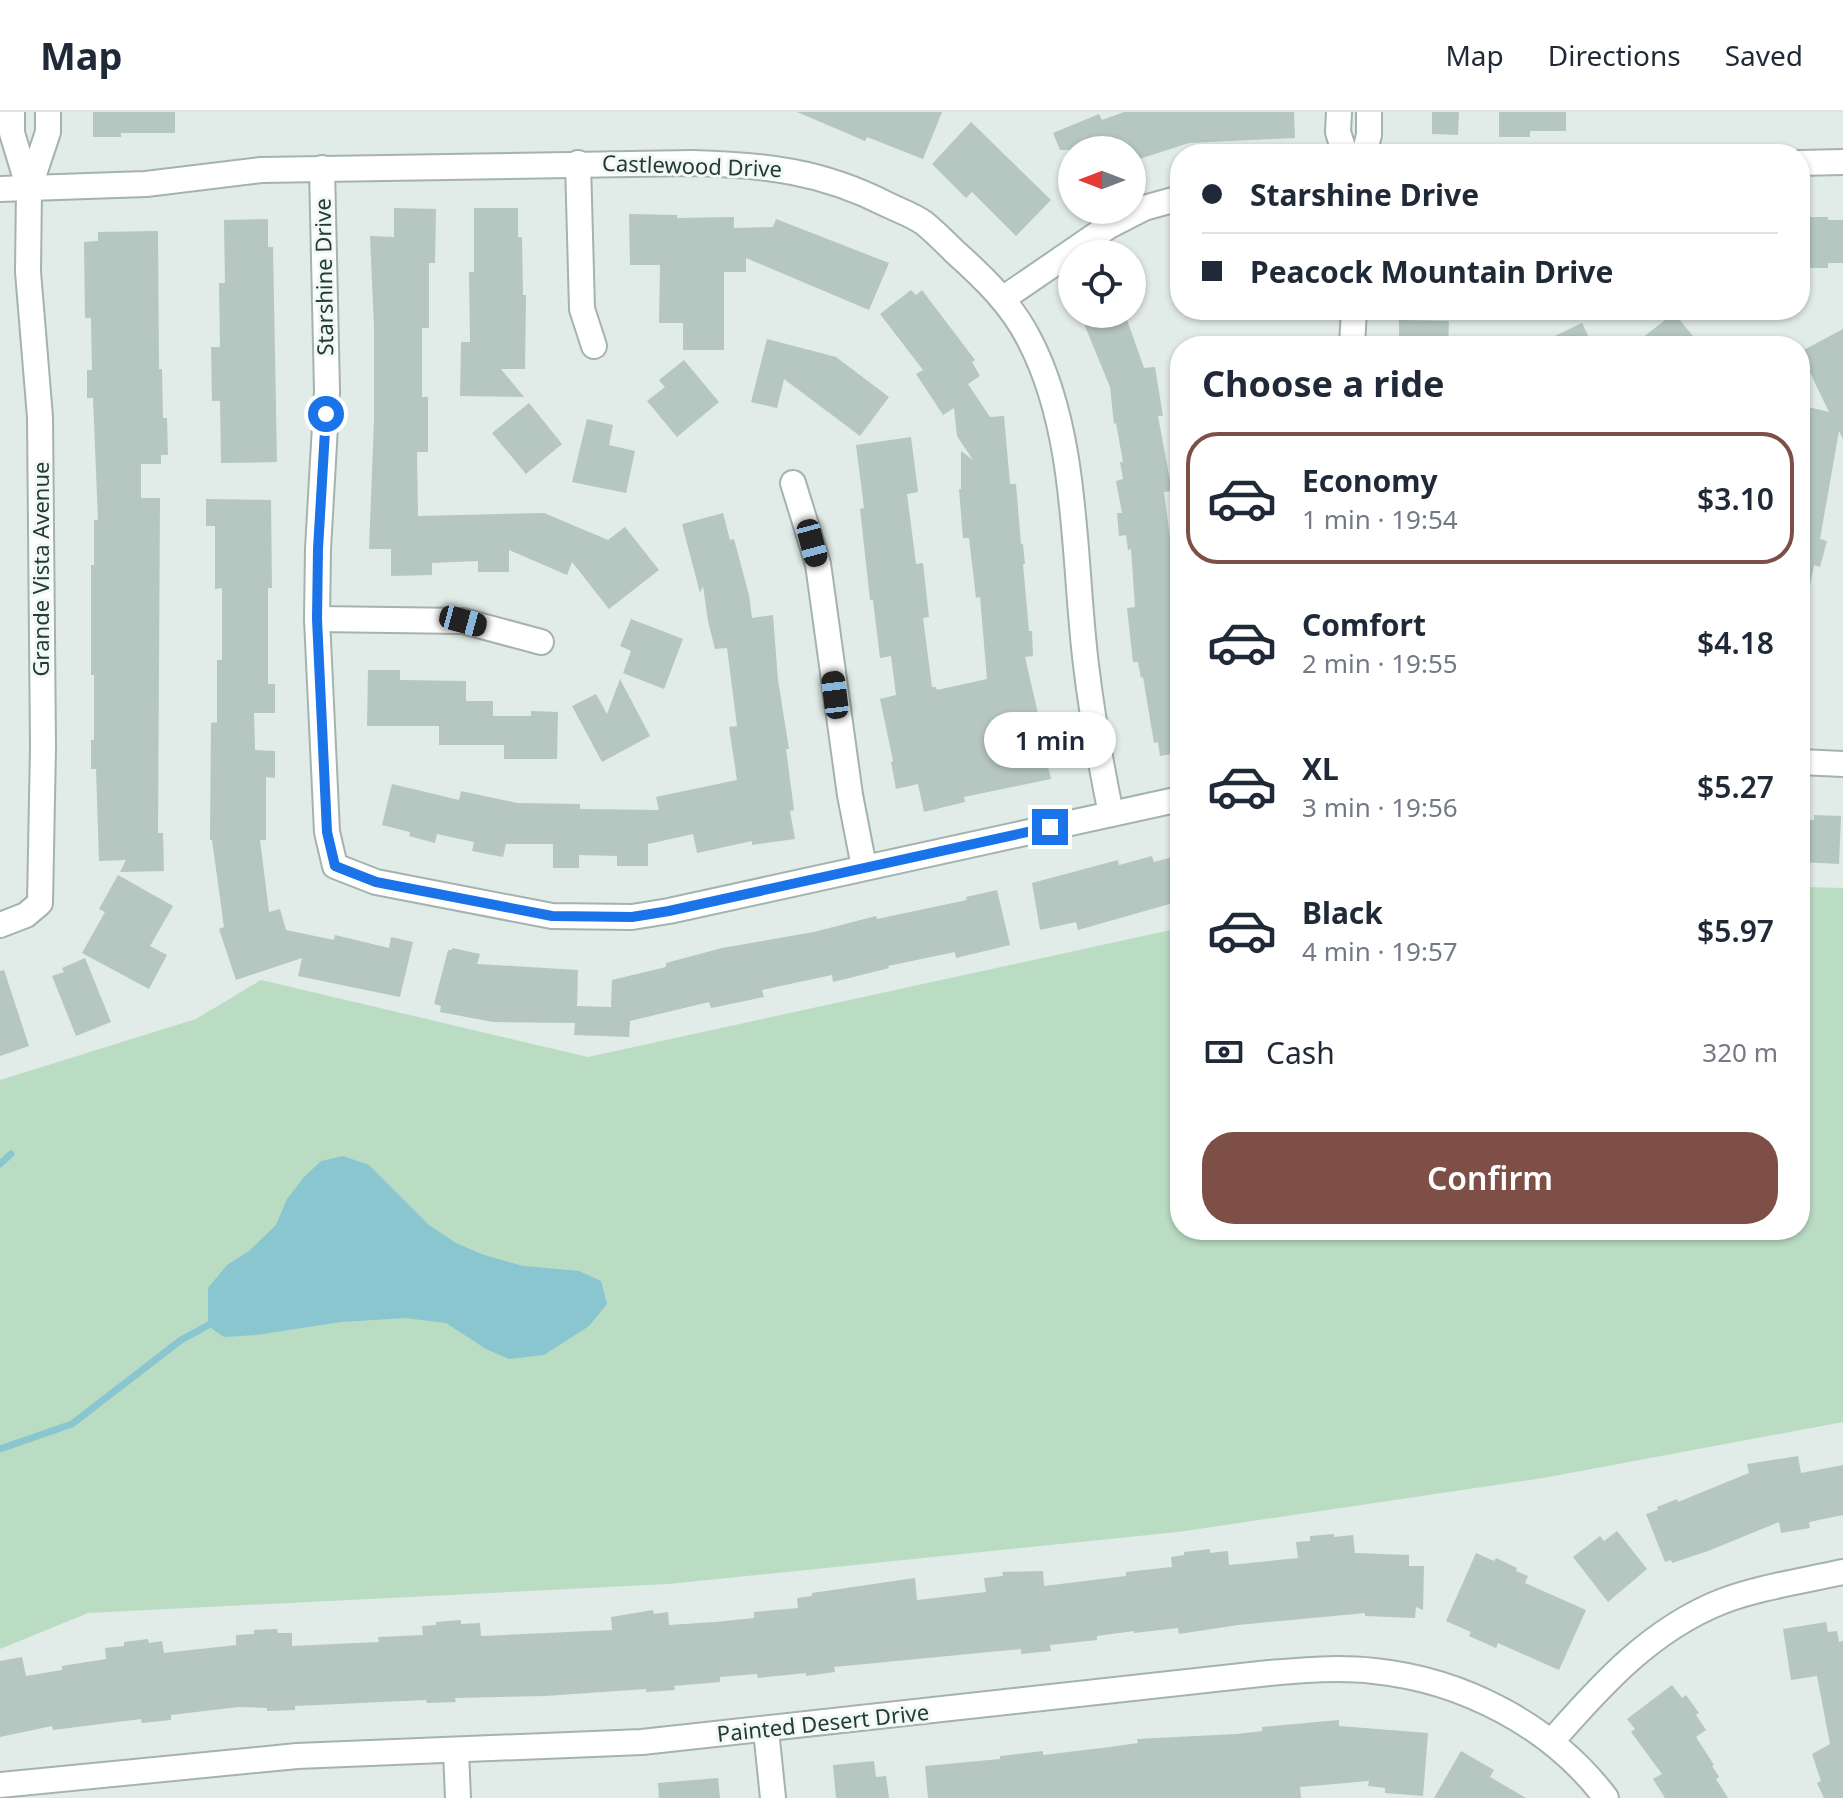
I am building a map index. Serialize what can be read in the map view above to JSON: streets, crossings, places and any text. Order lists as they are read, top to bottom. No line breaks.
{"streets":{"street":["Castlewood Drive","Starshine Drive","Grande Vista Avenue","Painted Desert Drive"]},"crossings":[["Castlewood Drive","Starshine Drive"],["Castlewood Drive","Grande Vista Avenue"]],"north":"left","page":{"header":"Map","nav":["Map","Directions","Saved"],"banner":["Starshine Drive","Peacock Mountain Drive"],"heading":"Choose a ride","list":[{"name":"Economy","note":"1 min · 19:54","value":"$3.10"},{"name":"Comfort","note":"2 min · 19:55","value":"$4.18"},{"name":"XL","note":"3 min · 19:56","value":"$5.27"},{"name":"Black","note":"4 min · 19:57","value":"$5.97"}],"bubble":"1 min","pay":["Cash","320 m"],"buttons":"Confirm"}}
